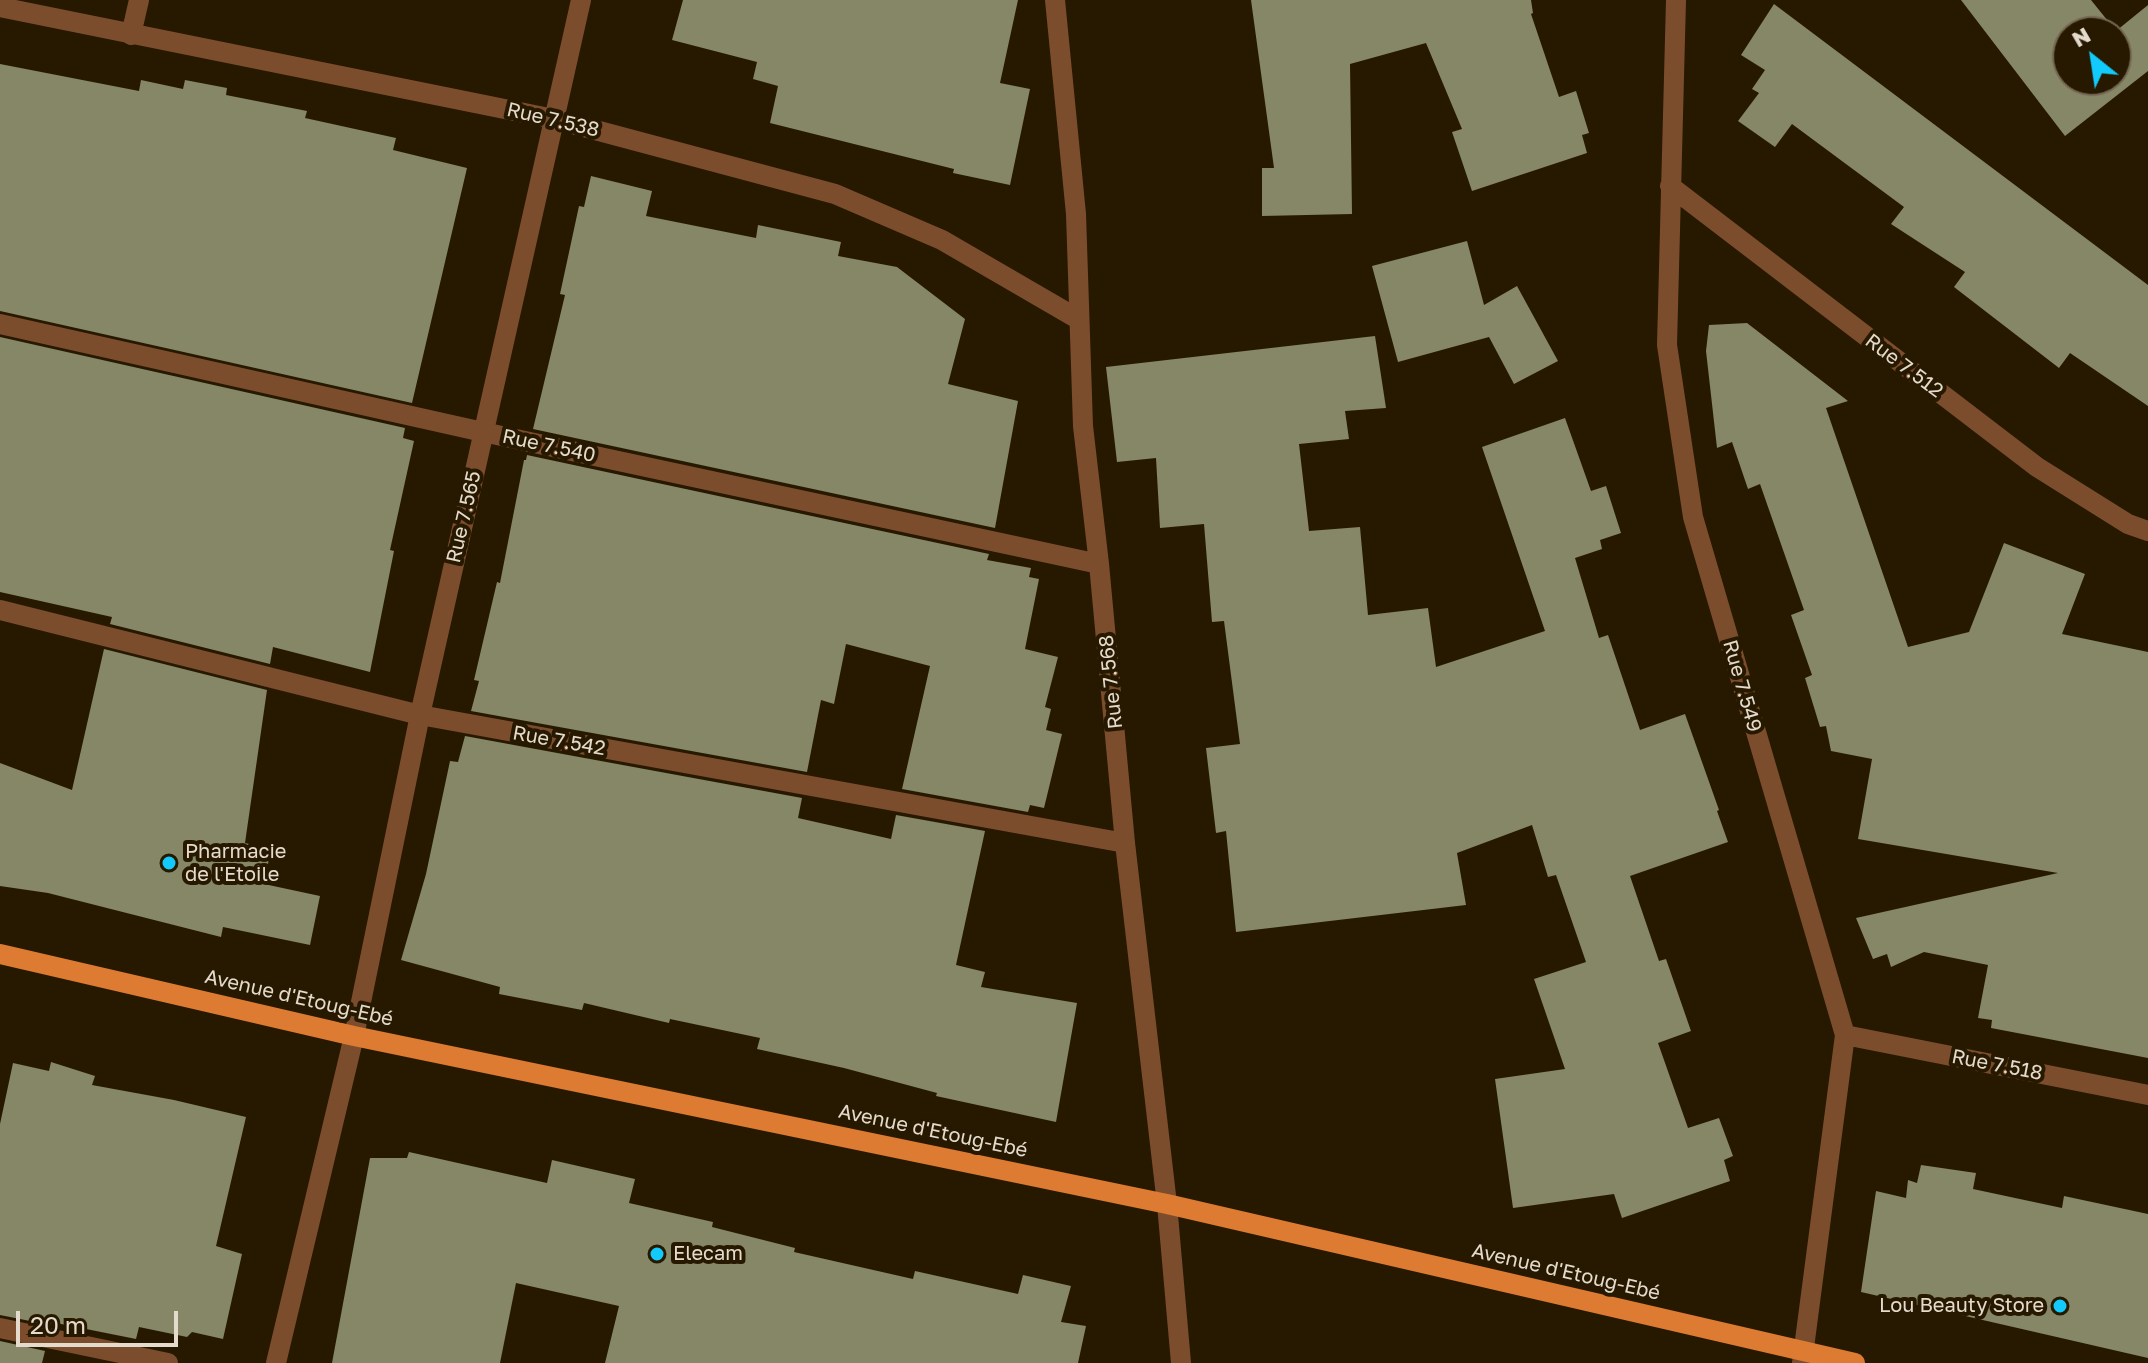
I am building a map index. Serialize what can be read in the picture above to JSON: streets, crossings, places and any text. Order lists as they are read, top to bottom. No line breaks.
{"streets":{"main road":["Avenue d'Etoug-Ebé"],"street":["Rue 7.538","Rue 7.512","Rue 7.540","Rue 7.565","Rue 7.568","Rue 7.549","Rue 7.542","Rue 7.518"]},"crossings":[["Rue 7.538","Rue 7.565"],["Rue 7.538","Rue 7.568"],["Rue 7.512","Rue 7.549"],["Rue 7.540","Rue 7.565"],["Rue 7.540","Rue 7.568"],["Rue 7.565","Rue 7.542"],["Rue 7.565","Avenue d'Etoug-Ebé"],["Rue 7.568","Rue 7.542"],["Rue 7.568","Avenue d'Etoug-Ebé"],["Rue 7.549","Avenue d'Etoug-Ebé"],["Rue 7.549","Rue 7.518"]],"places":["Pharmacie de l'Etoile","Elecam","Lou Beauty Store"],"scale_bar":"20 m","north":"top left"}
